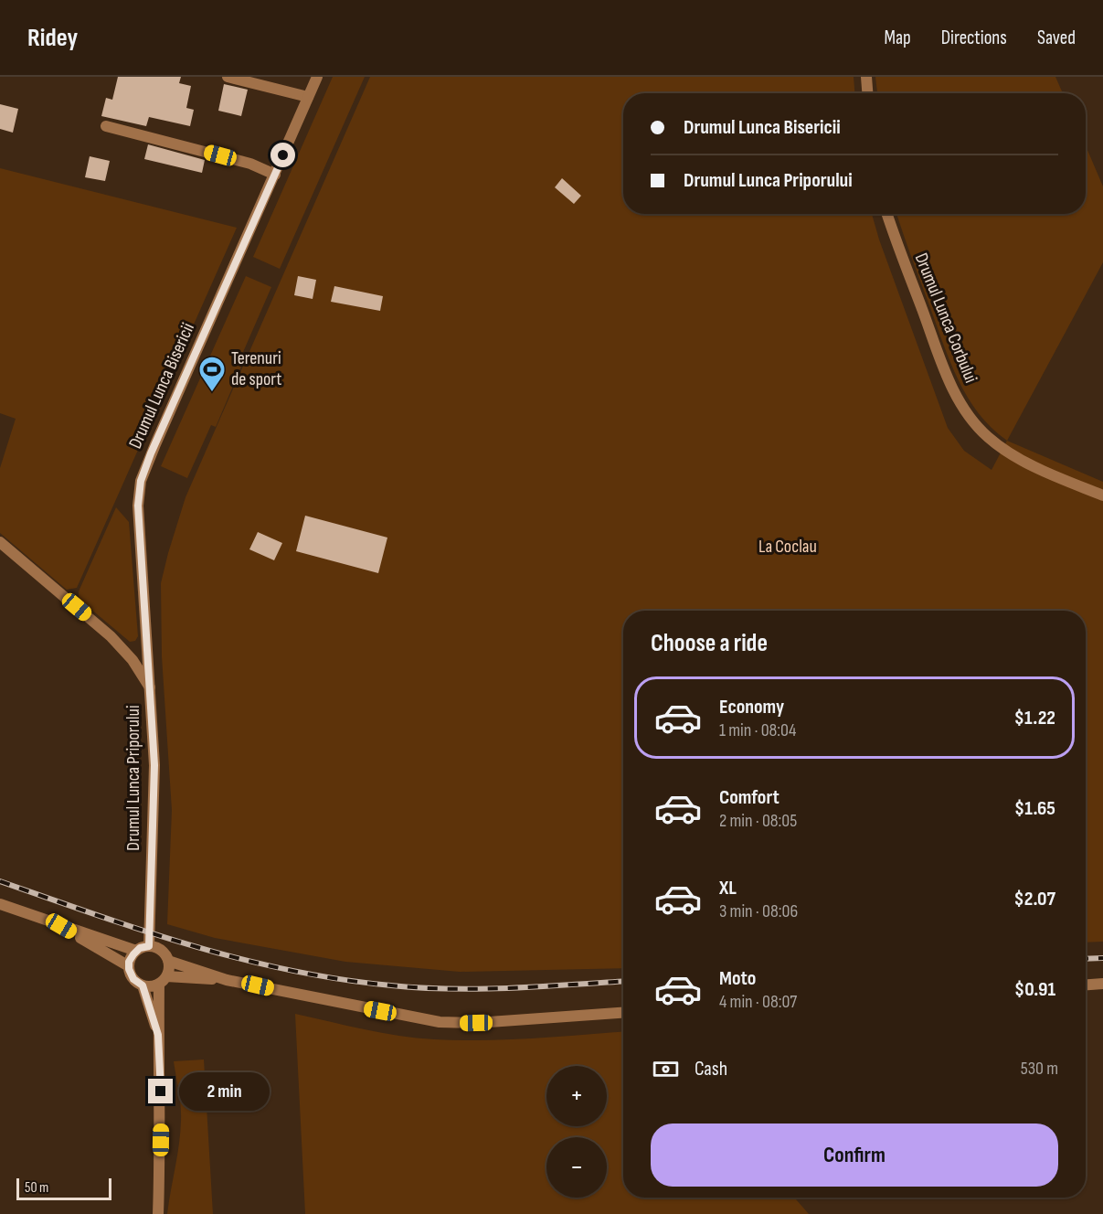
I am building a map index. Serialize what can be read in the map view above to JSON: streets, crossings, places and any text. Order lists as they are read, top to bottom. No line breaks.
{"streets":{"street":["Drumul Lunca Corbului","Drumul Lunca Bisericii","Drumul Lunca Priporului"]},"crossings":[["Drumul Lunca Bisericii","Drumul Lunca Priporului"]],"parks":["La Coclau"],"places":{"sports":["Terenuri de sport"]},"scale_bar":"50 m","page":{"header":"Ridey","nav":["Map","Directions","Saved"],"banner":["Drumul Lunca Bisericii","Drumul Lunca Priporului"],"heading":"Choose a ride","list":[{"name":"Economy","note":"1 min · 08:04","value":"$1.22"},{"name":"Comfort","note":"2 min · 08:05","value":"$1.65"},{"name":"XL","note":"3 min · 08:06","value":"$2.07"},{"name":"Moto","note":"4 min · 08:07","value":"$0.91"}],"pay":["Cash","530 m"],"map_buttons":["+","−"],"bubble":"2 min","buttons":"Confirm","scale":"50 m"}}
